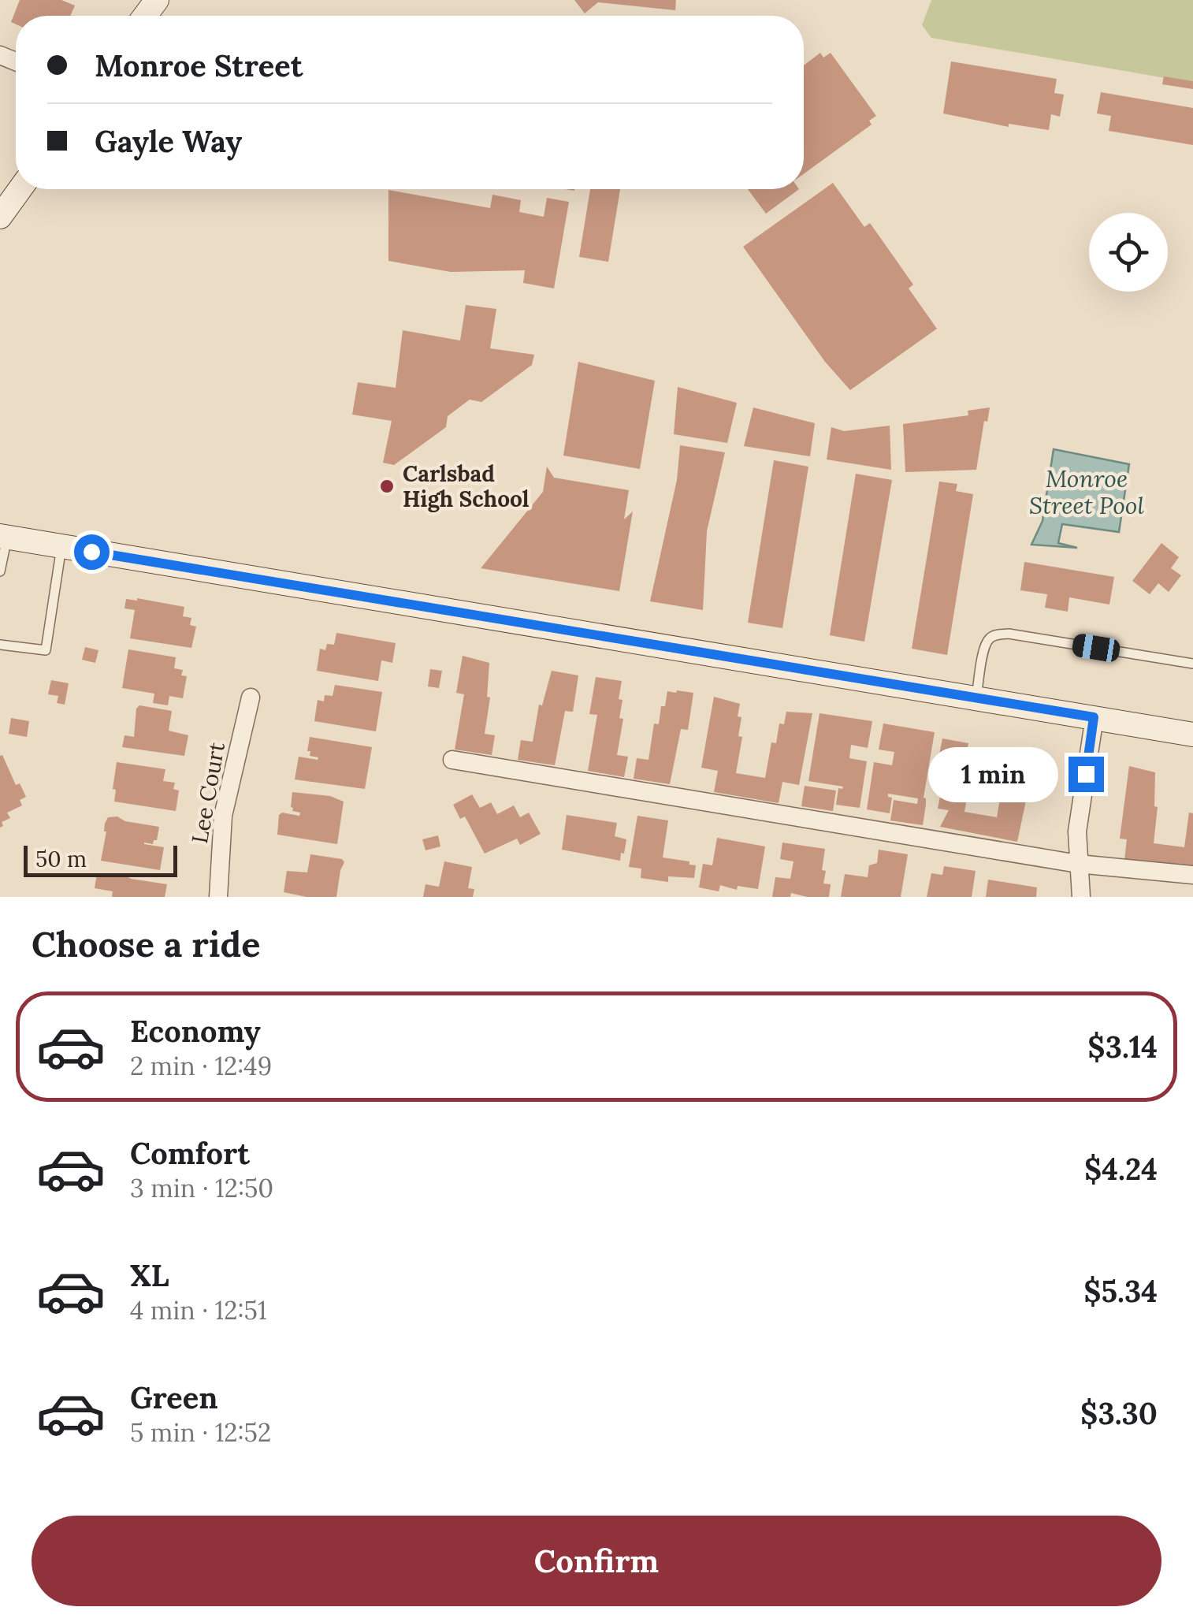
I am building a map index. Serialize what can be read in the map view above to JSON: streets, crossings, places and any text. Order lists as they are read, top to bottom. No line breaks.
{"streets":{"street":["Lee Court"]},"water":["Monroe Street Pool"],"places":["Carlsbad High School"],"scale_bar":"50 m","page":{"banner":["Monroe Street","Gayle Way"],"bubble":"1 min","scale":"50 m","heading":"Choose a ride","list":[{"name":"Economy","note":"2 min · 12:49","value":"$3.14"},{"name":"Comfort","note":"3 min · 12:50","value":"$4.24"},{"name":"XL","note":"4 min · 12:51","value":"$5.34"},{"name":"Green","note":"5 min · 12:52","value":"$3.30"}],"buttons":"Confirm"}}
